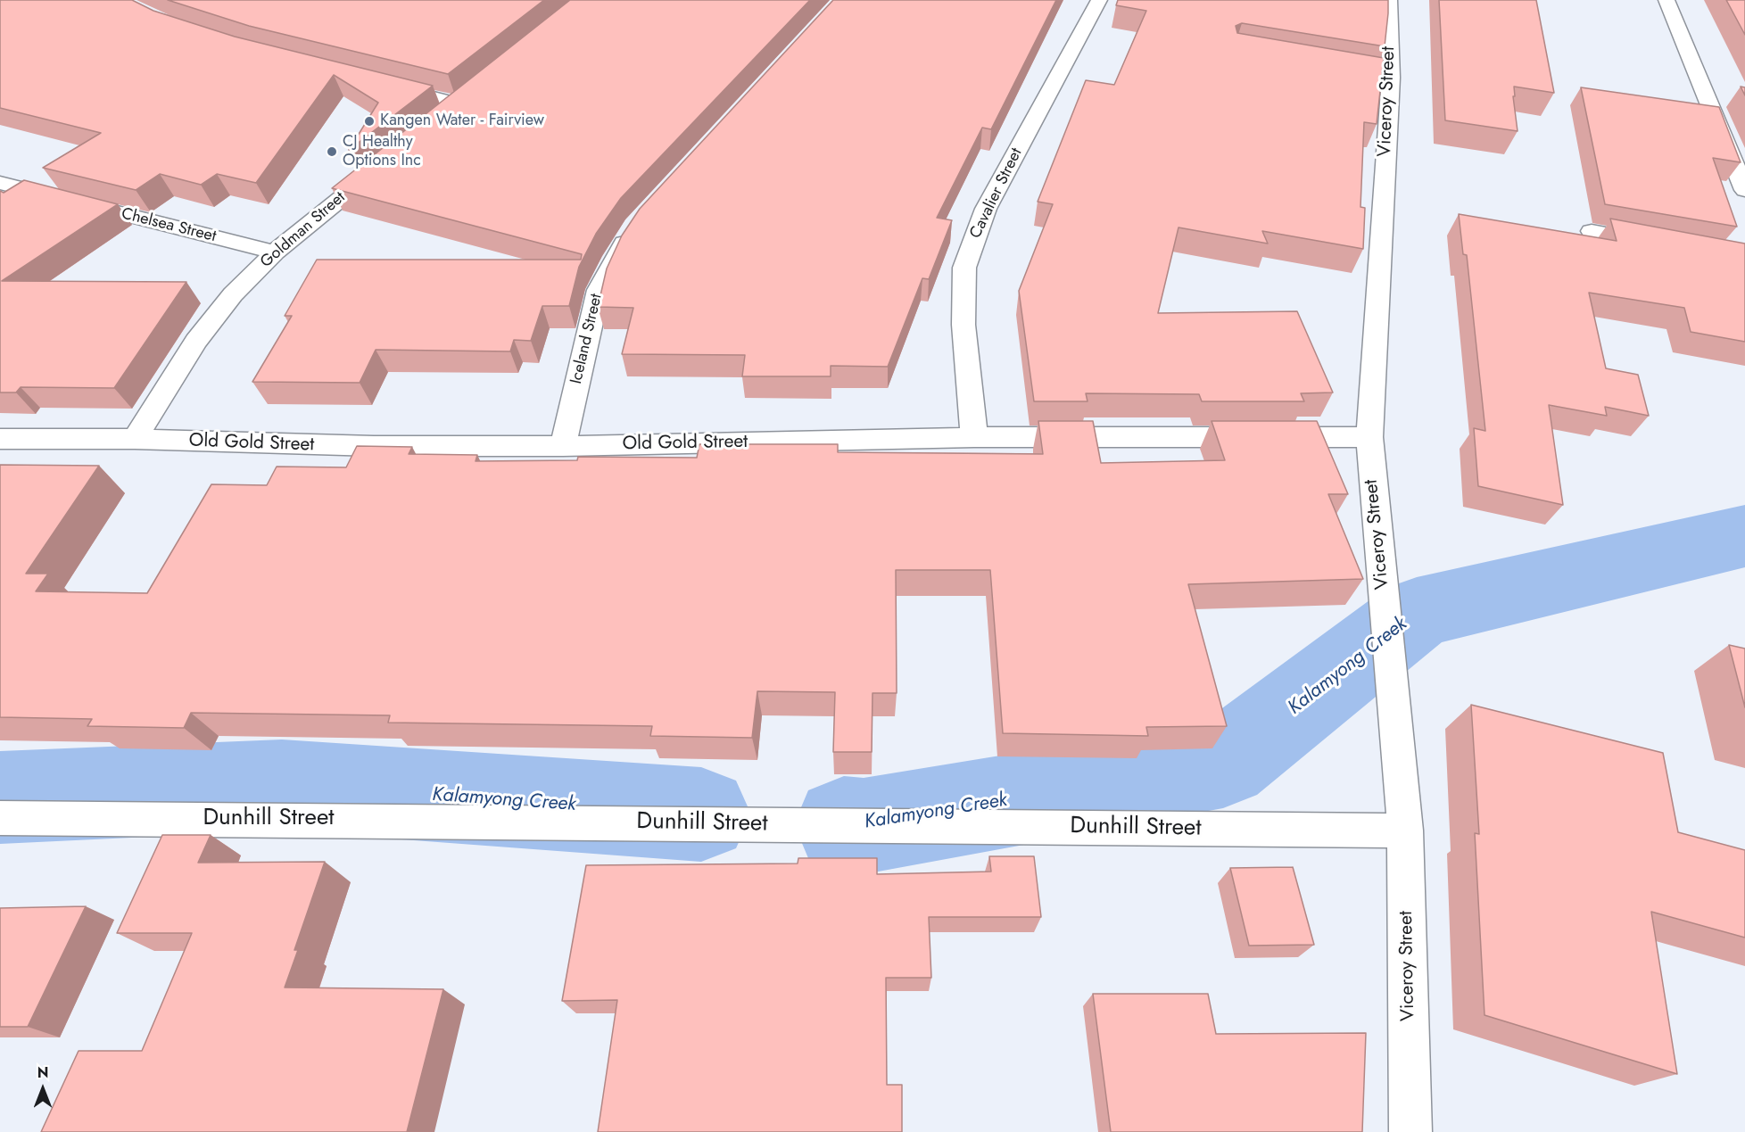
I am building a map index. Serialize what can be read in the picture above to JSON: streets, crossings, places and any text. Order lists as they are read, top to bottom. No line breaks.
{"streets":{"street":["Viceroy Street","Cavalier Street","Chelsea Street","Goldman Street","Iceland Street","Old Gold Street","Dunhill Street"]},"crossings":[["Viceroy Street","Old Gold Street"],["Viceroy Street","Dunhill Street"],["Cavalier Street","Old Gold Street"],["Chelsea Street","Goldman Street"],["Goldman Street","Old Gold Street"],["Iceland Street","Old Gold Street"]],"water":["Kalamyong Creek"],"places":["Kangen Water - Fairview","CJ Healthy Options Inc"],"north":"top"}
